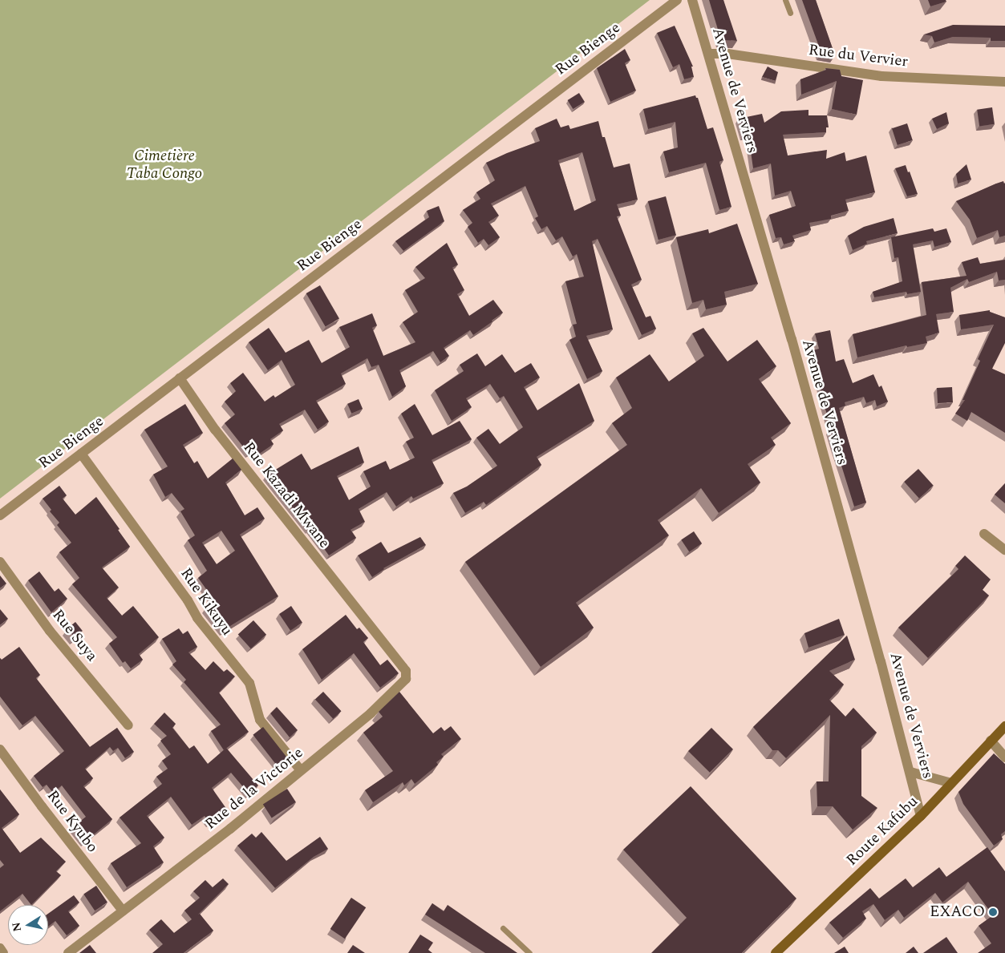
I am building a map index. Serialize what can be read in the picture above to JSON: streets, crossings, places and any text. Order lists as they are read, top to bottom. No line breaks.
{"streets":{"main road":["Route Kafubu"],"street":["Rue Bienge","Rue du Vervier","Avenue de Verviers","Rue Kazadi Mwane","Rue Kikuyu","Rue Suya","Rue de la Victorie","Rue Kyubo"]},"crossings":[["Rue Bienge","Rue Kazadi Mwane"],["Rue Bienge","Rue Kikuyu"],["Rue du Vervier","Avenue de Verviers"],["Avenue de Verviers","Route Kafubu"],["Rue Kazadi Mwane","Rue de la Victorie"],["Rue Kikuyu","Rue de la Victorie"],["Rue de la Victorie","Rue Kyubo"]],"parks":["Cimetière Taba Congo"],"places":["EXACO"],"north":"left"}
